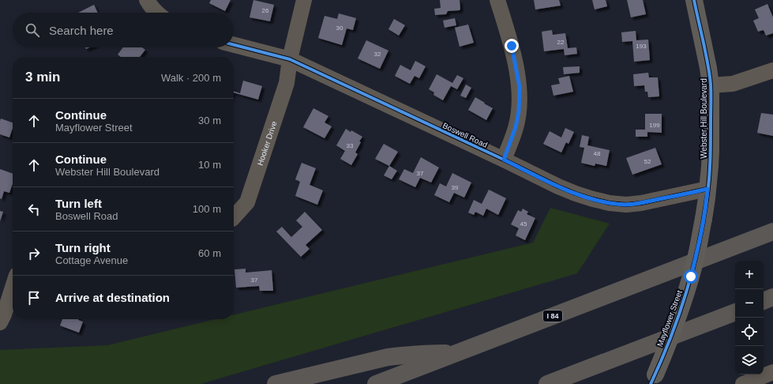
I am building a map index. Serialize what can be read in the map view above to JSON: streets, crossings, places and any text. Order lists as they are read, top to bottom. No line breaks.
{"streets":{"highway":["I 84"],"street":["Webster Hill Boulevard","Boswell Road","Hooker Drive","Mayflower Street"]},"crossings":[["Webster Hill Boulevard","Boswell Road"],["Webster Hill Boulevard","Mayflower Street"],["Boswell Road","Hooker Drive"]],"house_numbers":["26","30","22","193","32","199","33","48","52","37","39","45","37"],"page":{"search":"Search here","heading":["3 min","Walk · 200 m"],"list":[["Continue","Mayflower Street","30 m"],["Continue","Webster Hill Boulevard","10 m"],["Turn left","Boswell Road","100 m"],["Turn right","Cottage Avenue","60 m"],"Arrive at destination"],"map_buttons":["+","−"]}}
